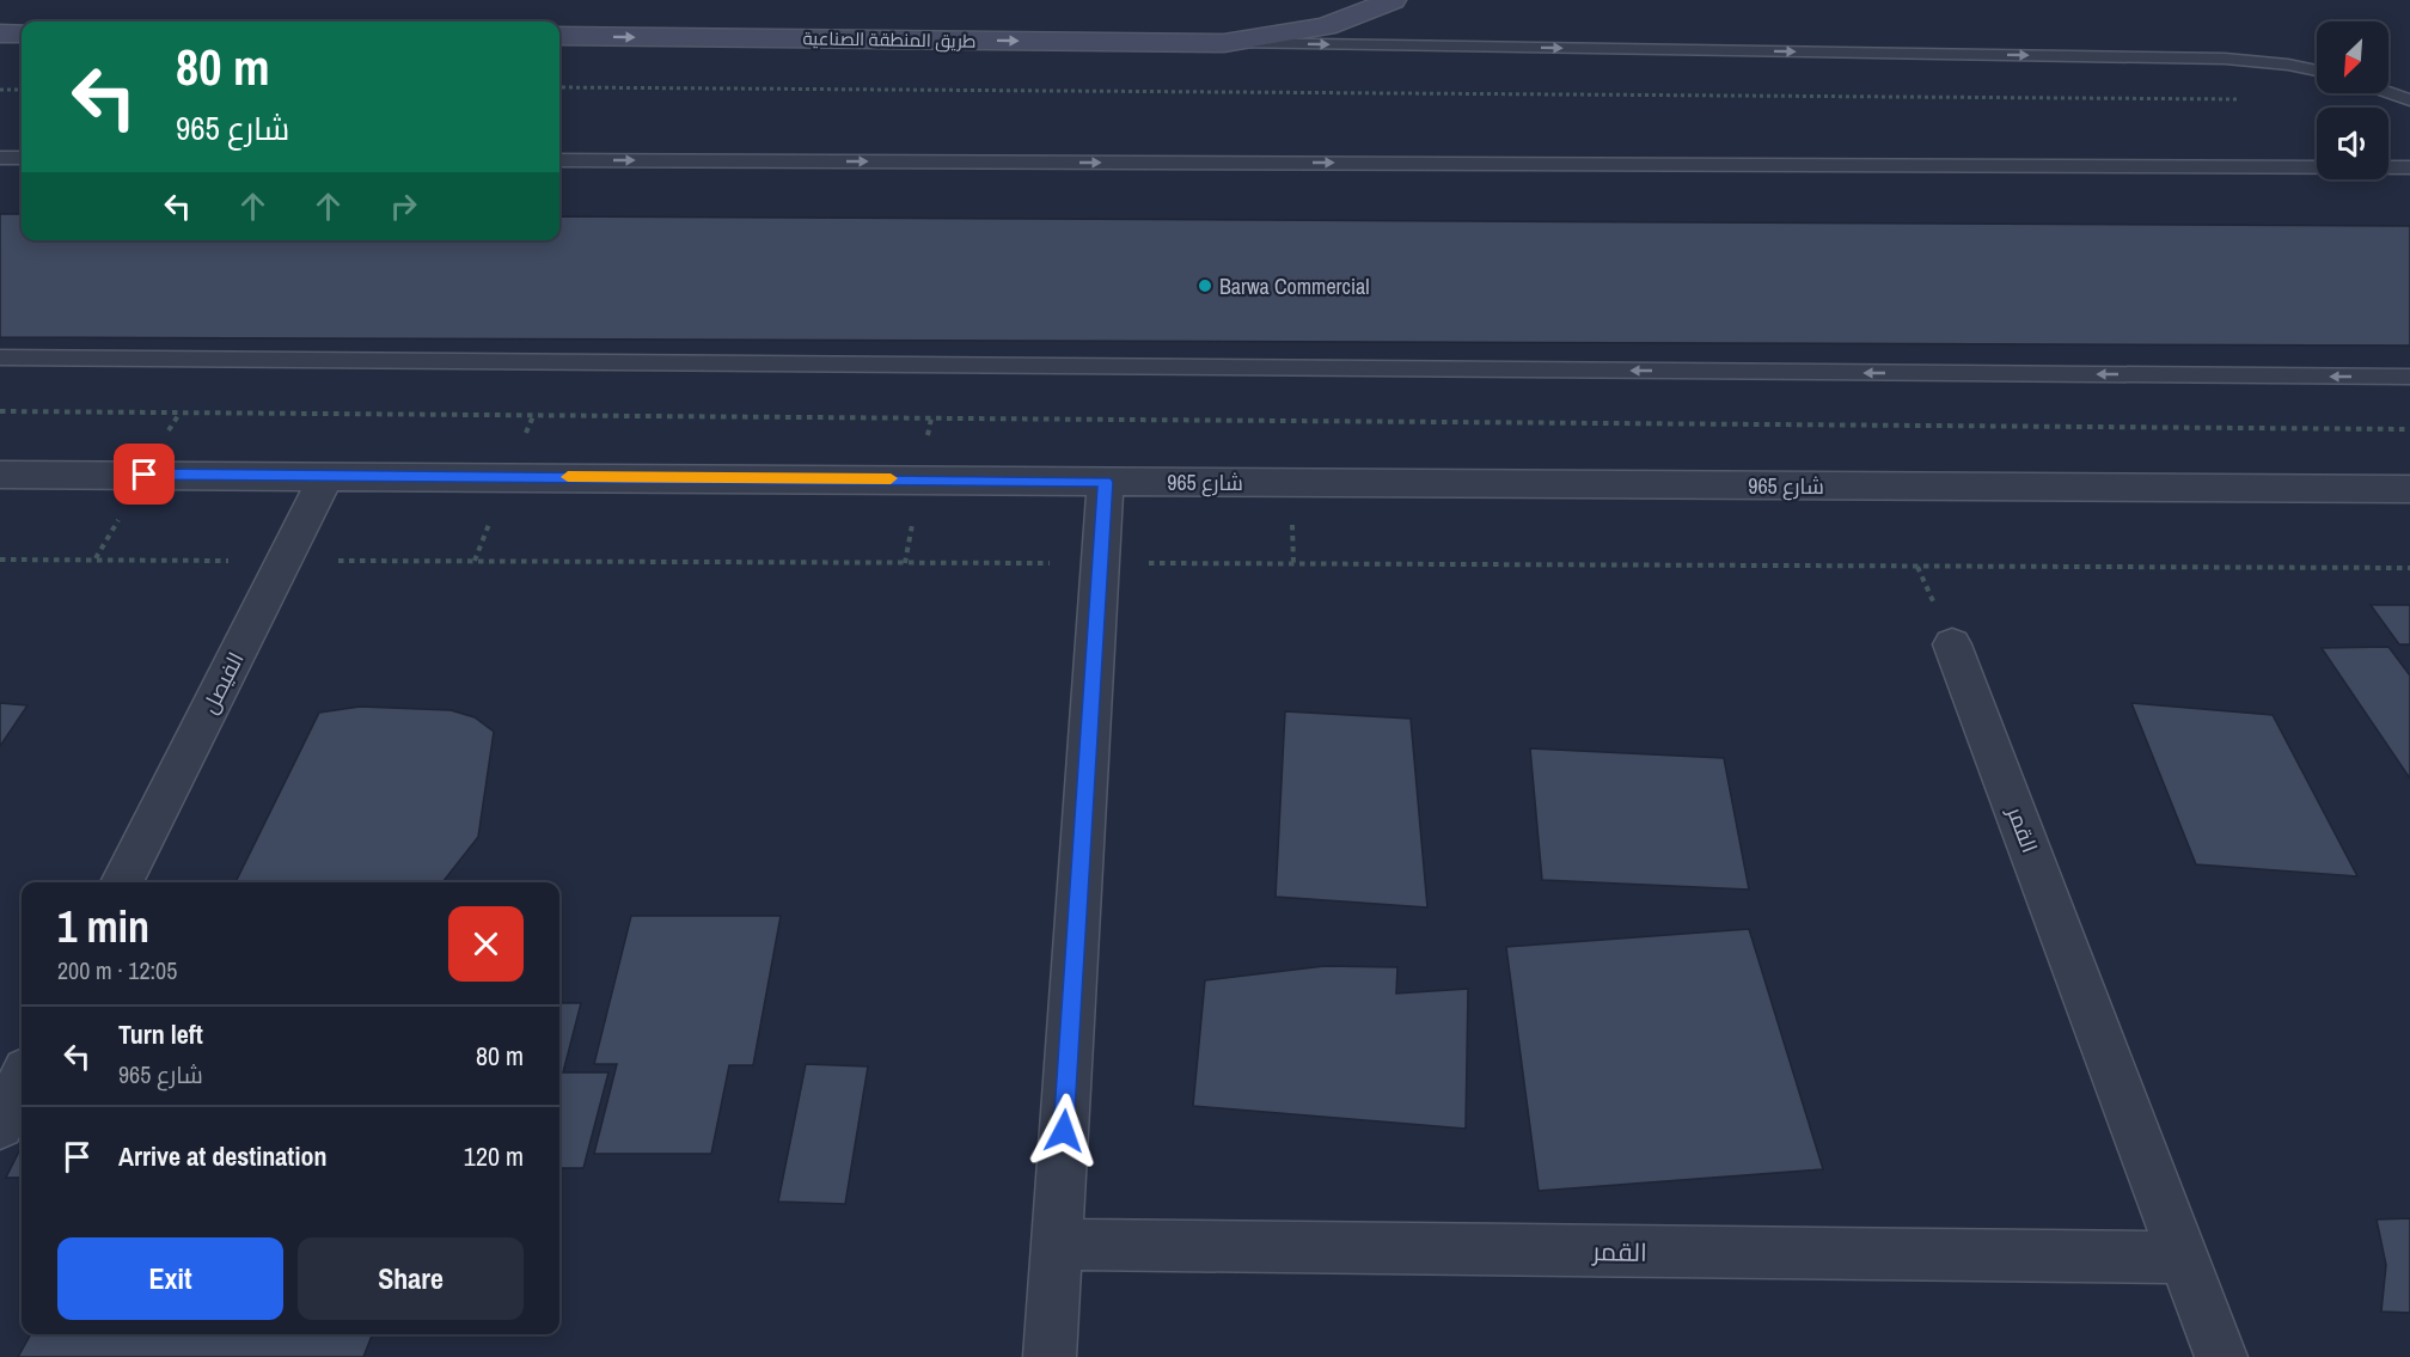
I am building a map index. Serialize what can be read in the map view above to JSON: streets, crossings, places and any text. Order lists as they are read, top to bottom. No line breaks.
{"streets":{"street":["طريق المنطقة الصناعية","شارع 965","الفيصل","القمر"]},"crossings":[["شارع 965","الفيصل"]],"one_way":["طريق المنطقة الصناعية"],"places":["Barwa Commercial"],"north":"bottom left","page":{"turn":["80 m","شارع 965"],"heading":["1 min","200 m · 12:05"],"list":[{"name":"Turn left","note":"شارع 965","value":"80 m"},{"name":"Arrive at destination","value":"120 m"}],"buttons":["Exit","Share"]}}
